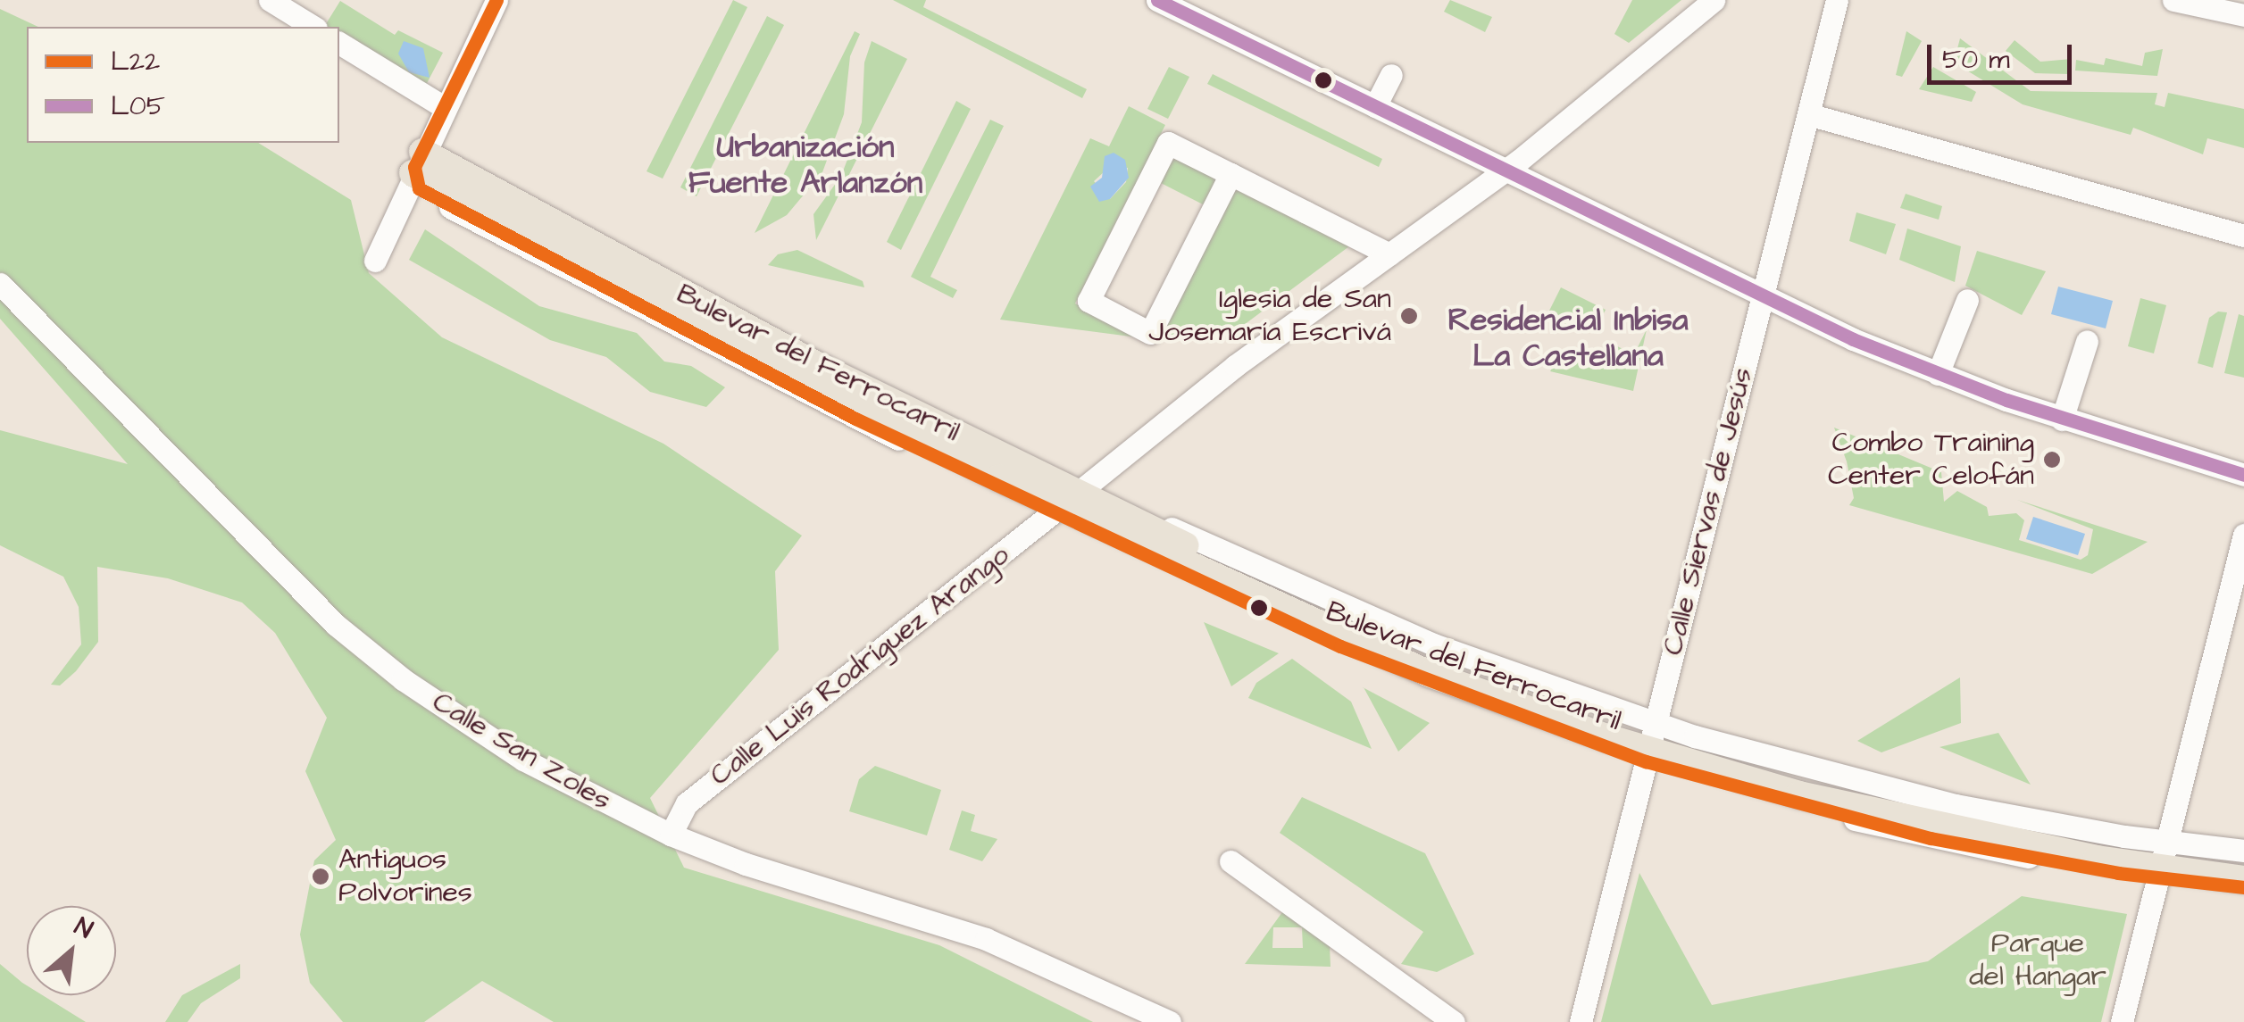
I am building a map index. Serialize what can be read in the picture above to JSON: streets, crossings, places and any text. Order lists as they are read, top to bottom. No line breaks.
{"streets":{"main road":["Bulevar del Ferrocarril"],"street":["Calle Siervas de Jesús","Calle Luis Rodríguez Arango","Calle San Zoles"]},"crossings":[["Bulevar del Ferrocarril","Calle Siervas de Jesús"],["Bulevar del Ferrocarril","Calle Luis Rodríguez Arango"],["Calle Luis Rodríguez Arango","Calle San Zoles"]],"districts":["Urbanización Fuente Arlanzón","Residencial Inbisa La Castellana"],"parks":["Parque del Hangar"],"places":["Iglesia de San Josemaría Escrivá","Combo Training Center Celofán","Antiguos Polvorines"],"lines":["transit line L22","transit line L05"],"legend":["L22","L05"],"scale_bar":"50 m","north":"top right"}
